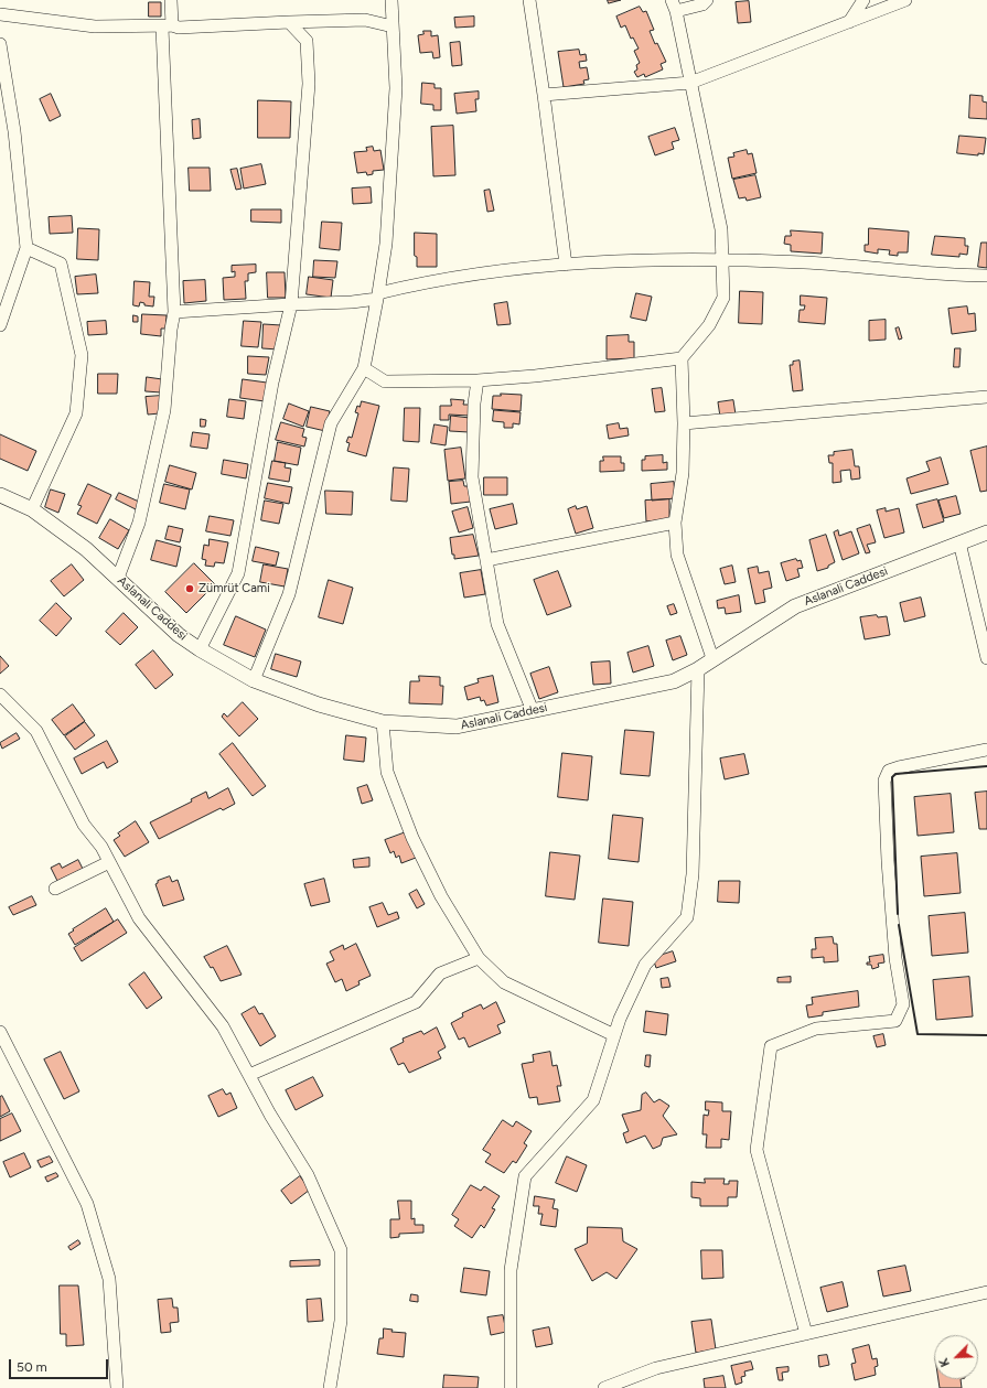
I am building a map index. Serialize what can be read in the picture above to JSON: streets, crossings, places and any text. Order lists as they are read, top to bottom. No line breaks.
{"streets":{"street":["Aslanali Caddesi"]},"places":["Zümrüt Cami"],"scale_bar":"50 m","north":"bottom left"}
